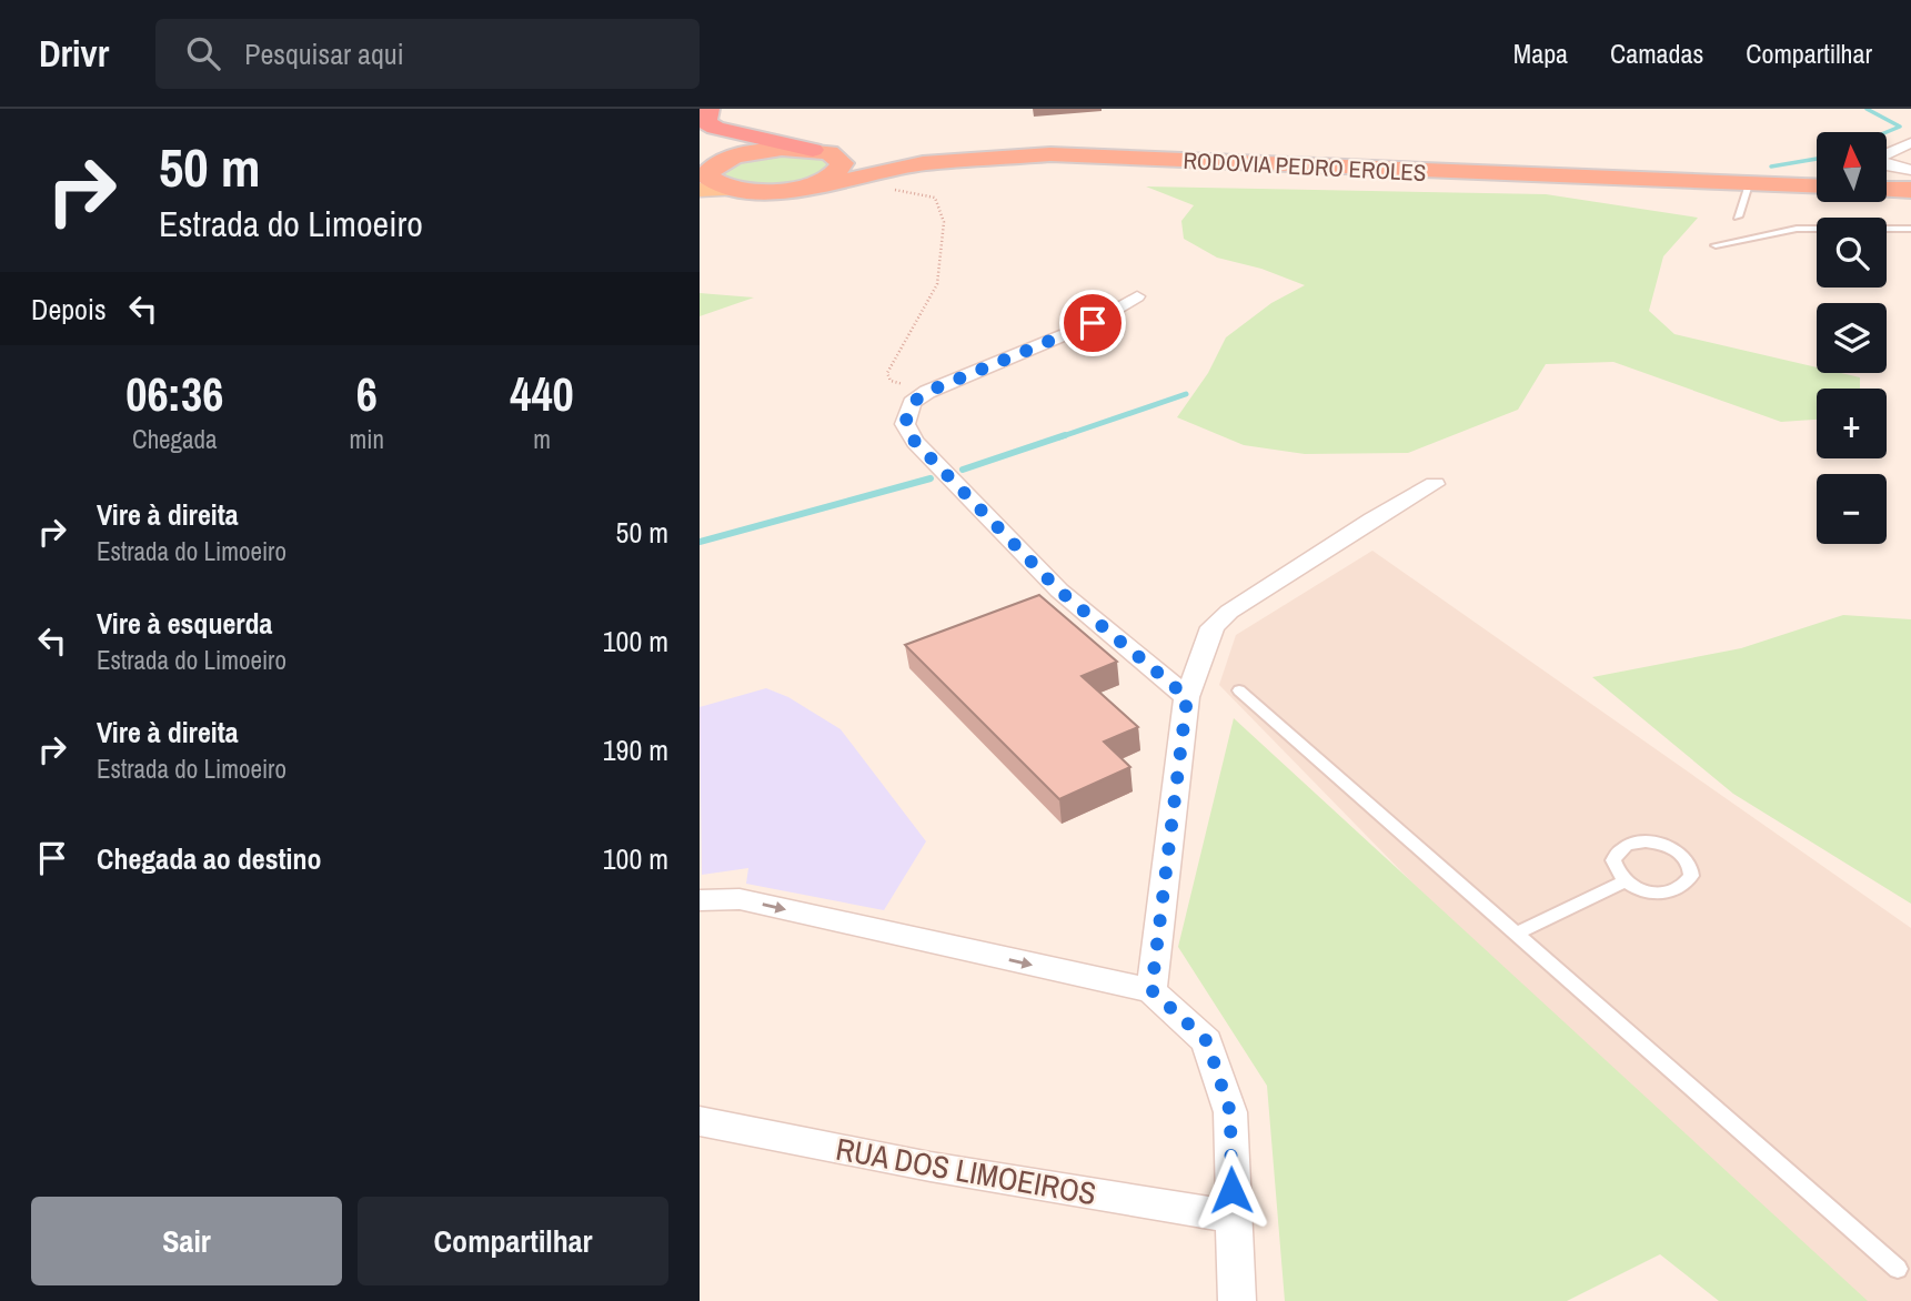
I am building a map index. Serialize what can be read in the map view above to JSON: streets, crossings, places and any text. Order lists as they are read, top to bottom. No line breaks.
{"streets":{"highway":["RODOVIA PEDRO EROLES"],"street":["RUA DOS LIMOEIROS"]},"north":"top","page":{"header":"Drivr","search":"Pesquisar aqui","nav":["Mapa","Camadas","Compartilhar"],"turn":["50 m","Estrada do Limoeiro"],"map_buttons":["+","−"],"then":"Depois","eta":["06:36","Chegada","6","min","440","m"],"list":[{"name":"Vire à direita","note":"Estrada do Limoeiro","value":"50 m"},{"name":"Vire à esquerda","note":"Estrada do Limoeiro","value":"100 m"},{"name":"Vire à direita","note":"Estrada do Limoeiro","value":"190 m"},{"name":"Chegada ao destino","value":"100 m"}],"buttons":["Sair","Compartilhar"]}}
